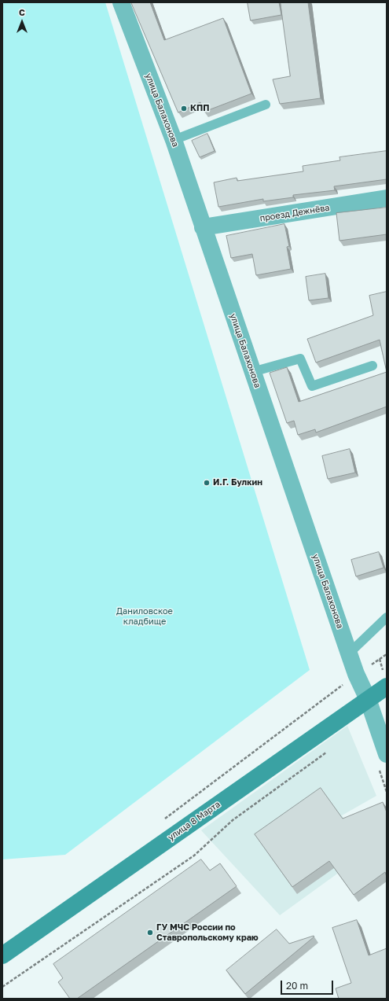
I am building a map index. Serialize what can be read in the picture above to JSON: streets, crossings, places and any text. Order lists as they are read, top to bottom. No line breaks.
{"streets":{"street":["улица Балахонова","проезд Дежнёва","улица 8 Марта"]},"crossings":[["улица Балахонова","проезд Дежнёва"],["улица Балахонова","улица 8 Марта"]],"parks":["Даниловское кладбище"],"places":["КПП","И.Г. Булкин","ГУ МЧС России по Ставропольскому краю"],"scale_bar":"20 m","north":"top"}
